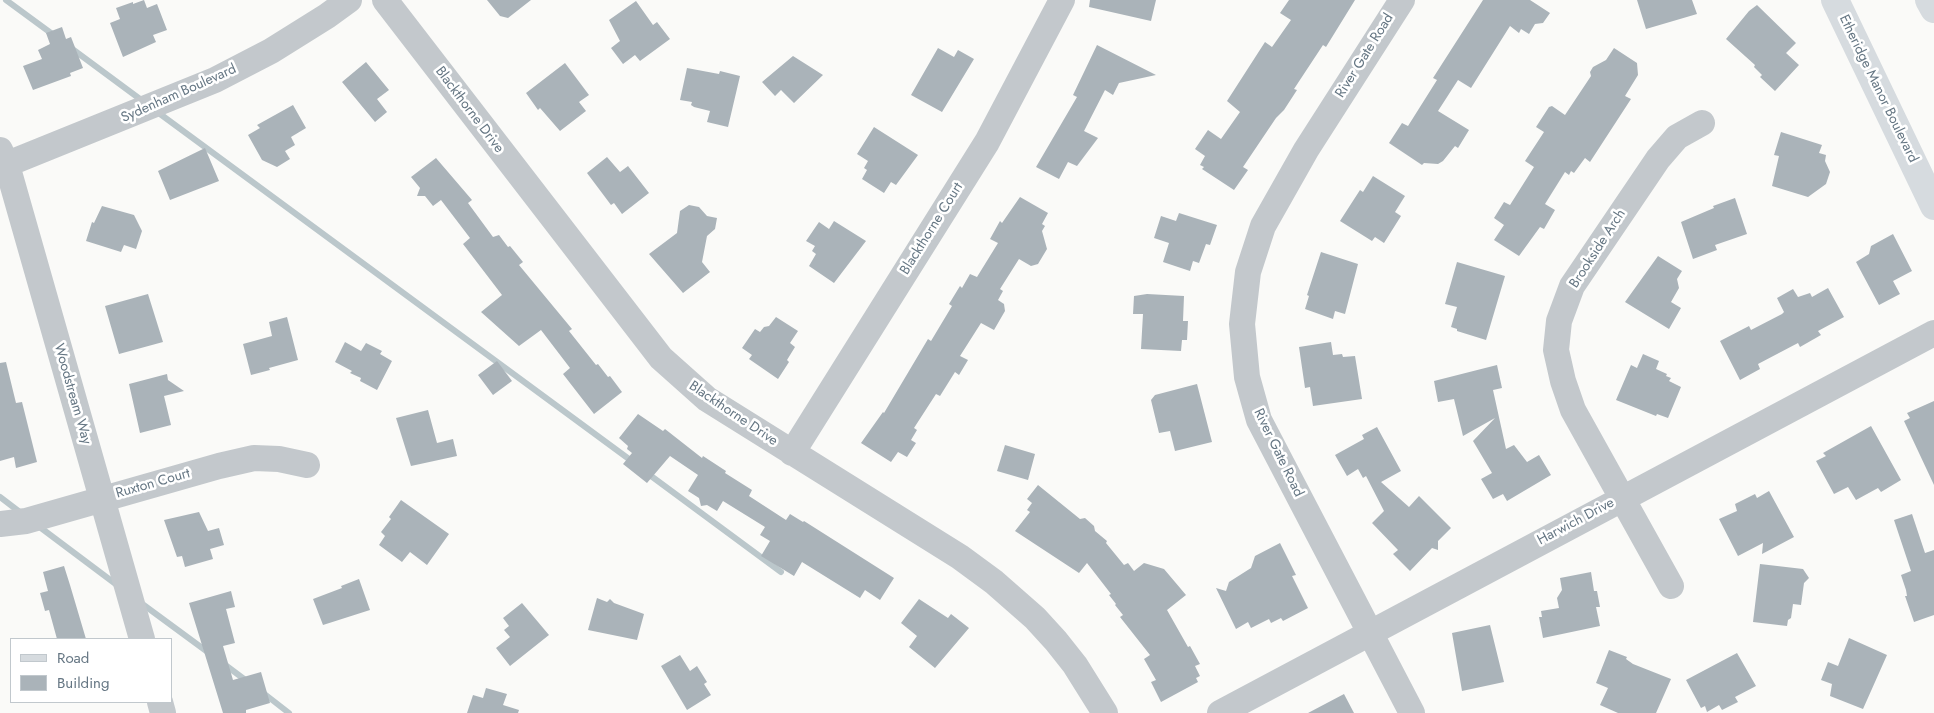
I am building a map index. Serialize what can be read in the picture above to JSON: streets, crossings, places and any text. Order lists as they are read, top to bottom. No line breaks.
{"streets":{"main road":["Etheridge Manor Boulevard"],"street":["River Gate Road","Sydenham Boulevard","Blackthorne Drive","Blackthorne Court","Brookside Arch","Woodstream Way","Ruxton Court","Harwich Drive"]},"crossings":[["River Gate Road","Harwich Drive"],["Sydenham Boulevard","Woodstream Way"],["Blackthorne Drive","Blackthorne Court"],["Brookside Arch","Harwich Drive"],["Woodstream Way","Ruxton Court"]],"legend":["Road","Building"]}
